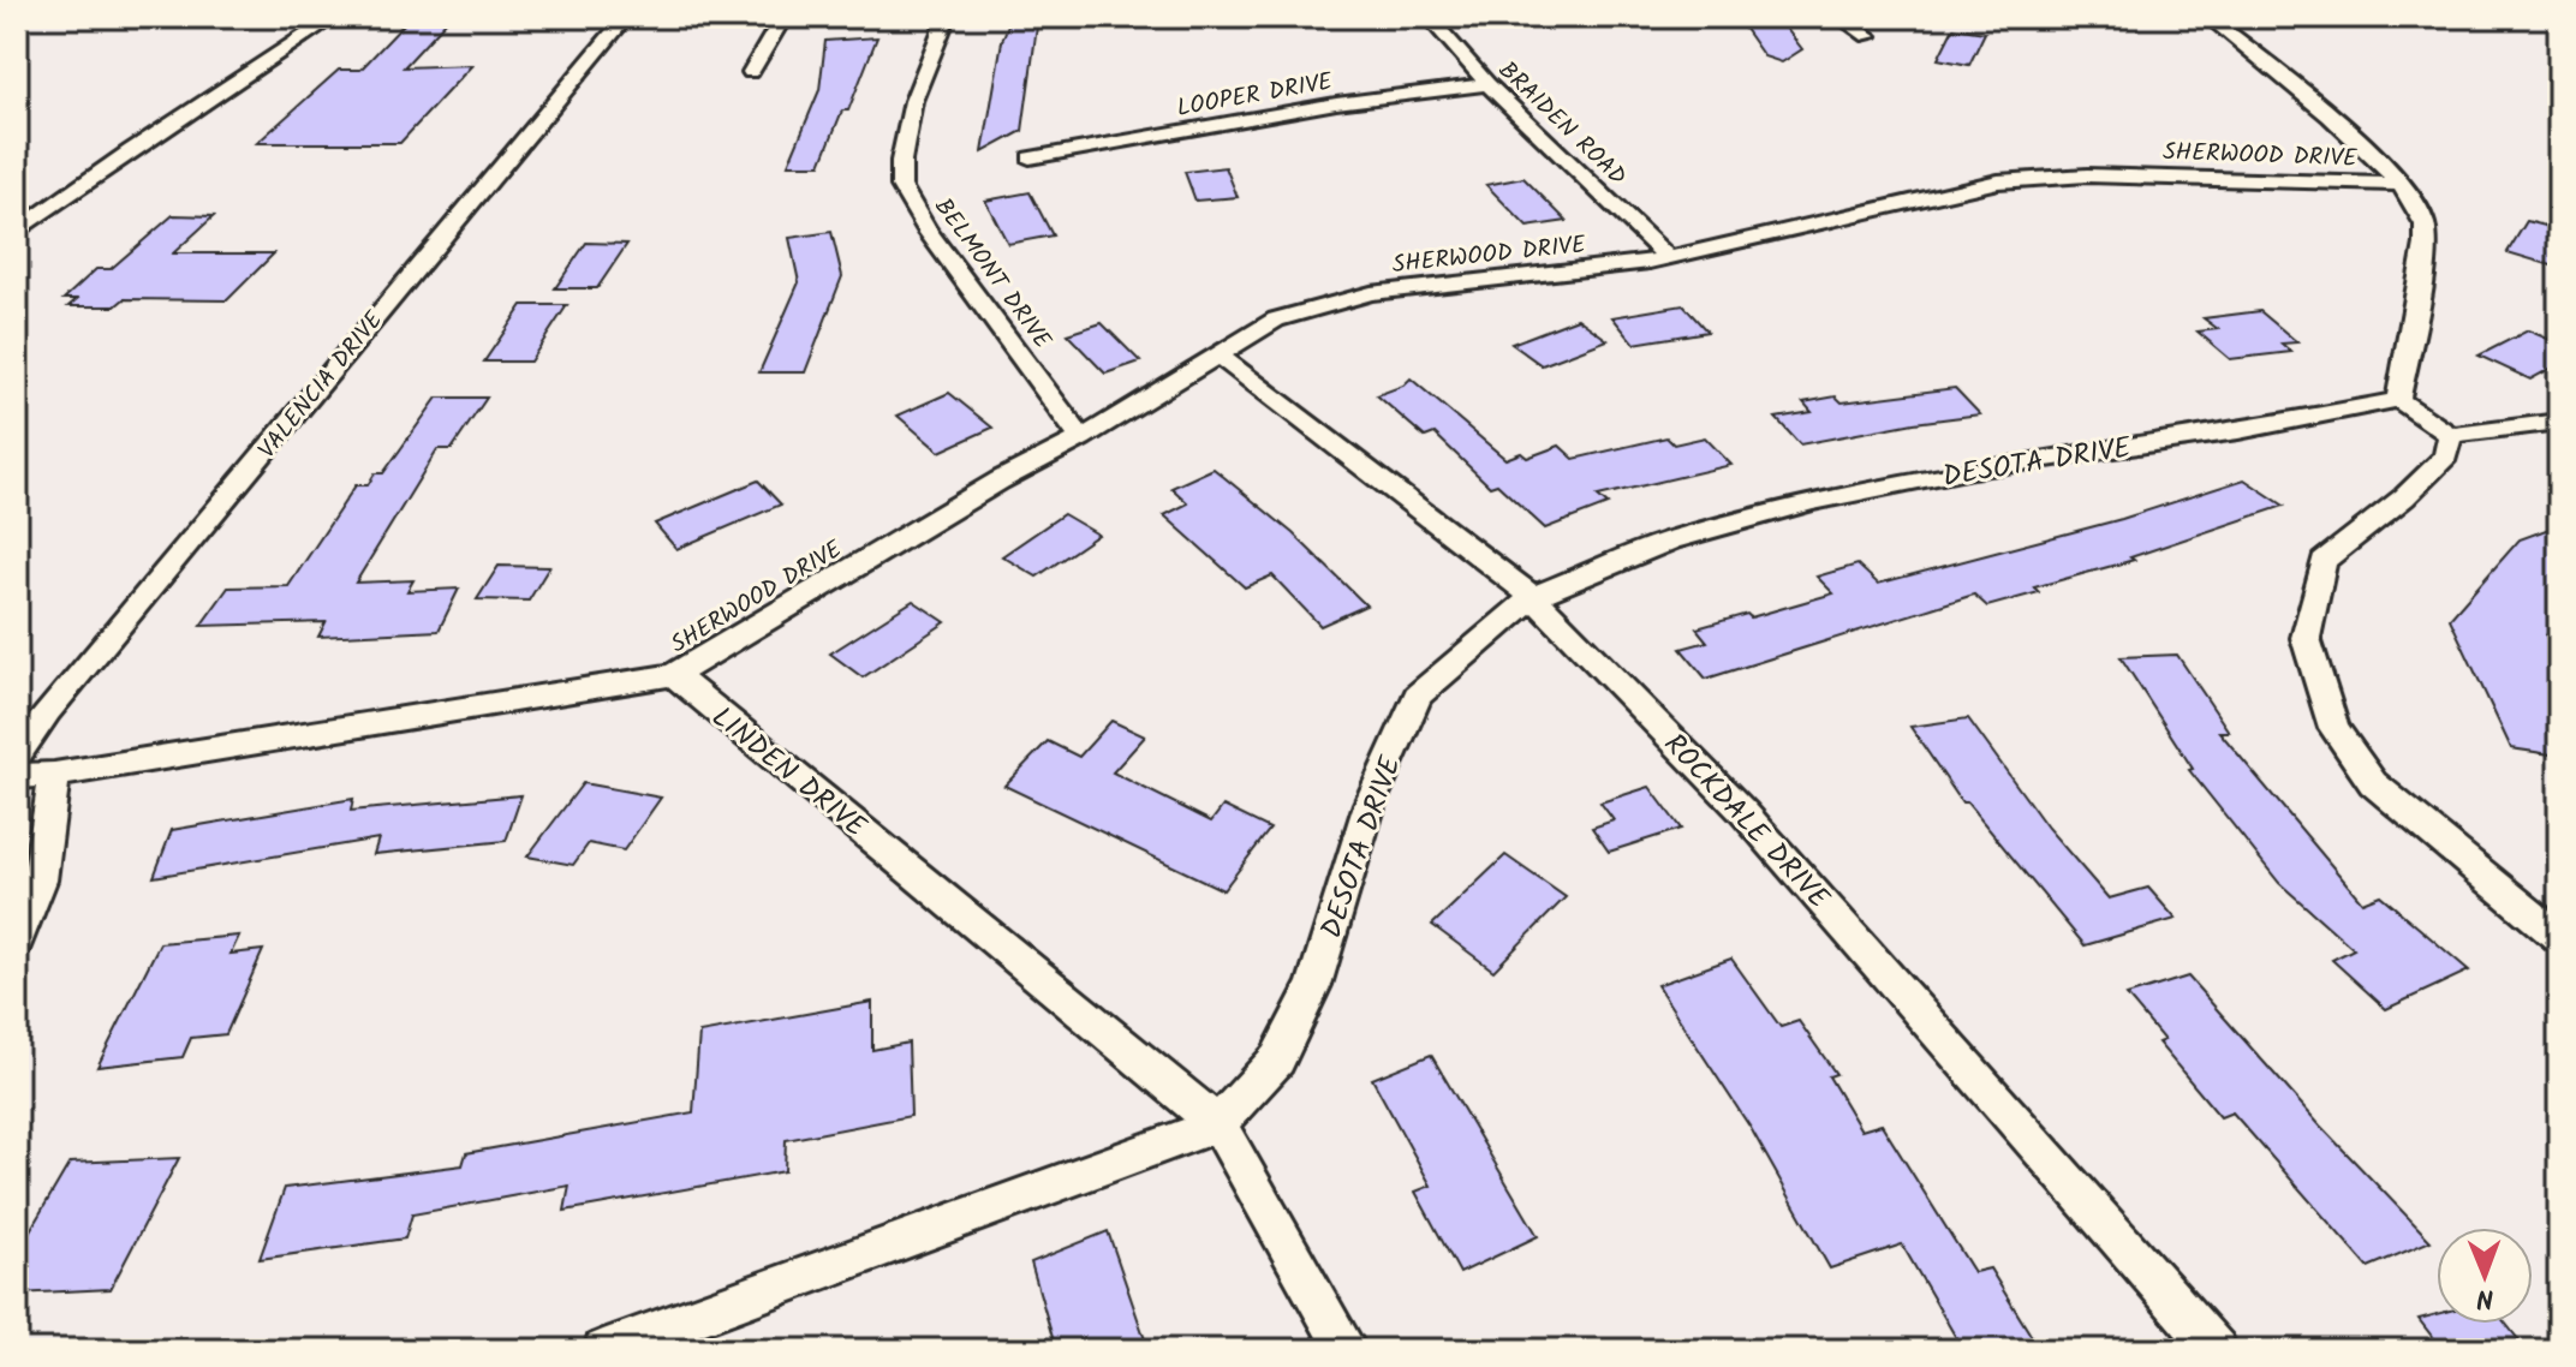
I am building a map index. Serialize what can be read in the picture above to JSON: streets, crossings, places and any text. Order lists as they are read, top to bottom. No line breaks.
{"streets":{"street":["LOOPER DRIVE","BRAIDEN ROAD","SHERWOOD DRIVE","BELMONT DRIVE","VALENCIA DRIVE","DESOTA DRIVE","LINDEN DRIVE","ROCKDALE DRIVE"]},"crossings":[["LOOPER DRIVE","BRAIDEN ROAD"],["BRAIDEN ROAD","SHERWOOD DRIVE"],["SHERWOOD DRIVE","BELMONT DRIVE"],["SHERWOOD DRIVE","LINDEN DRIVE"],["SHERWOOD DRIVE","ROCKDALE DRIVE"],["DESOTA DRIVE","LINDEN DRIVE"],["DESOTA DRIVE","ROCKDALE DRIVE"]],"north":"bottom"}
